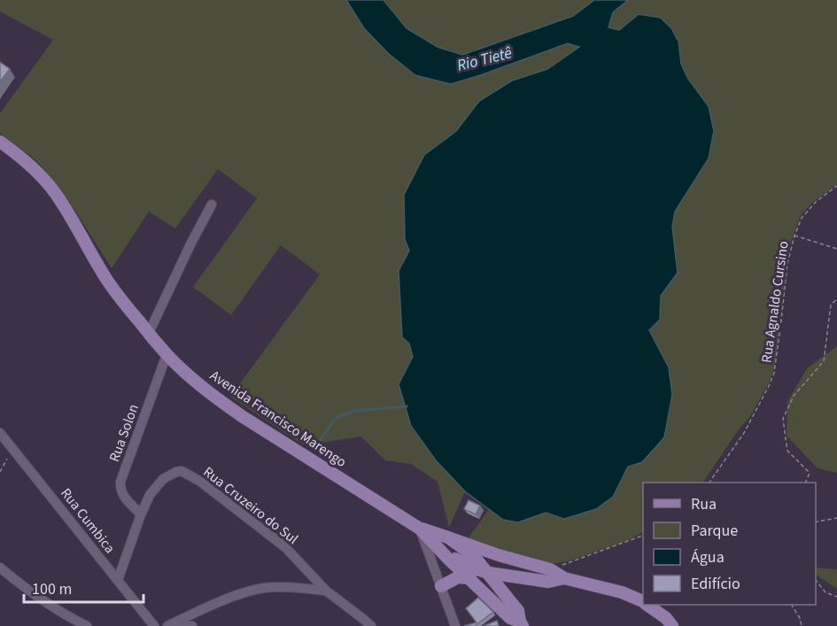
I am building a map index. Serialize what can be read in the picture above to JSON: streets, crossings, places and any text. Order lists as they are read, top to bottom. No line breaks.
{"streets":{"main road":["Avenida Francisco Marengo"],"street":["Rua Solon","Rua Cruzeiro do Sul","Rua Cumbica"],"path":["Rua Agnaldo Cursino"]},"crossings":[["Avenida Francisco Marengo","Rua Solon"],["Rua Solon","Rua Cruzeiro do Sul"],["Rua Cruzeiro do Sul","Rua Cumbica"]],"water":["Rio Tietê"],"legend":["Rua","Parque","Água","Edifício"],"scale_bar":"100 m"}
